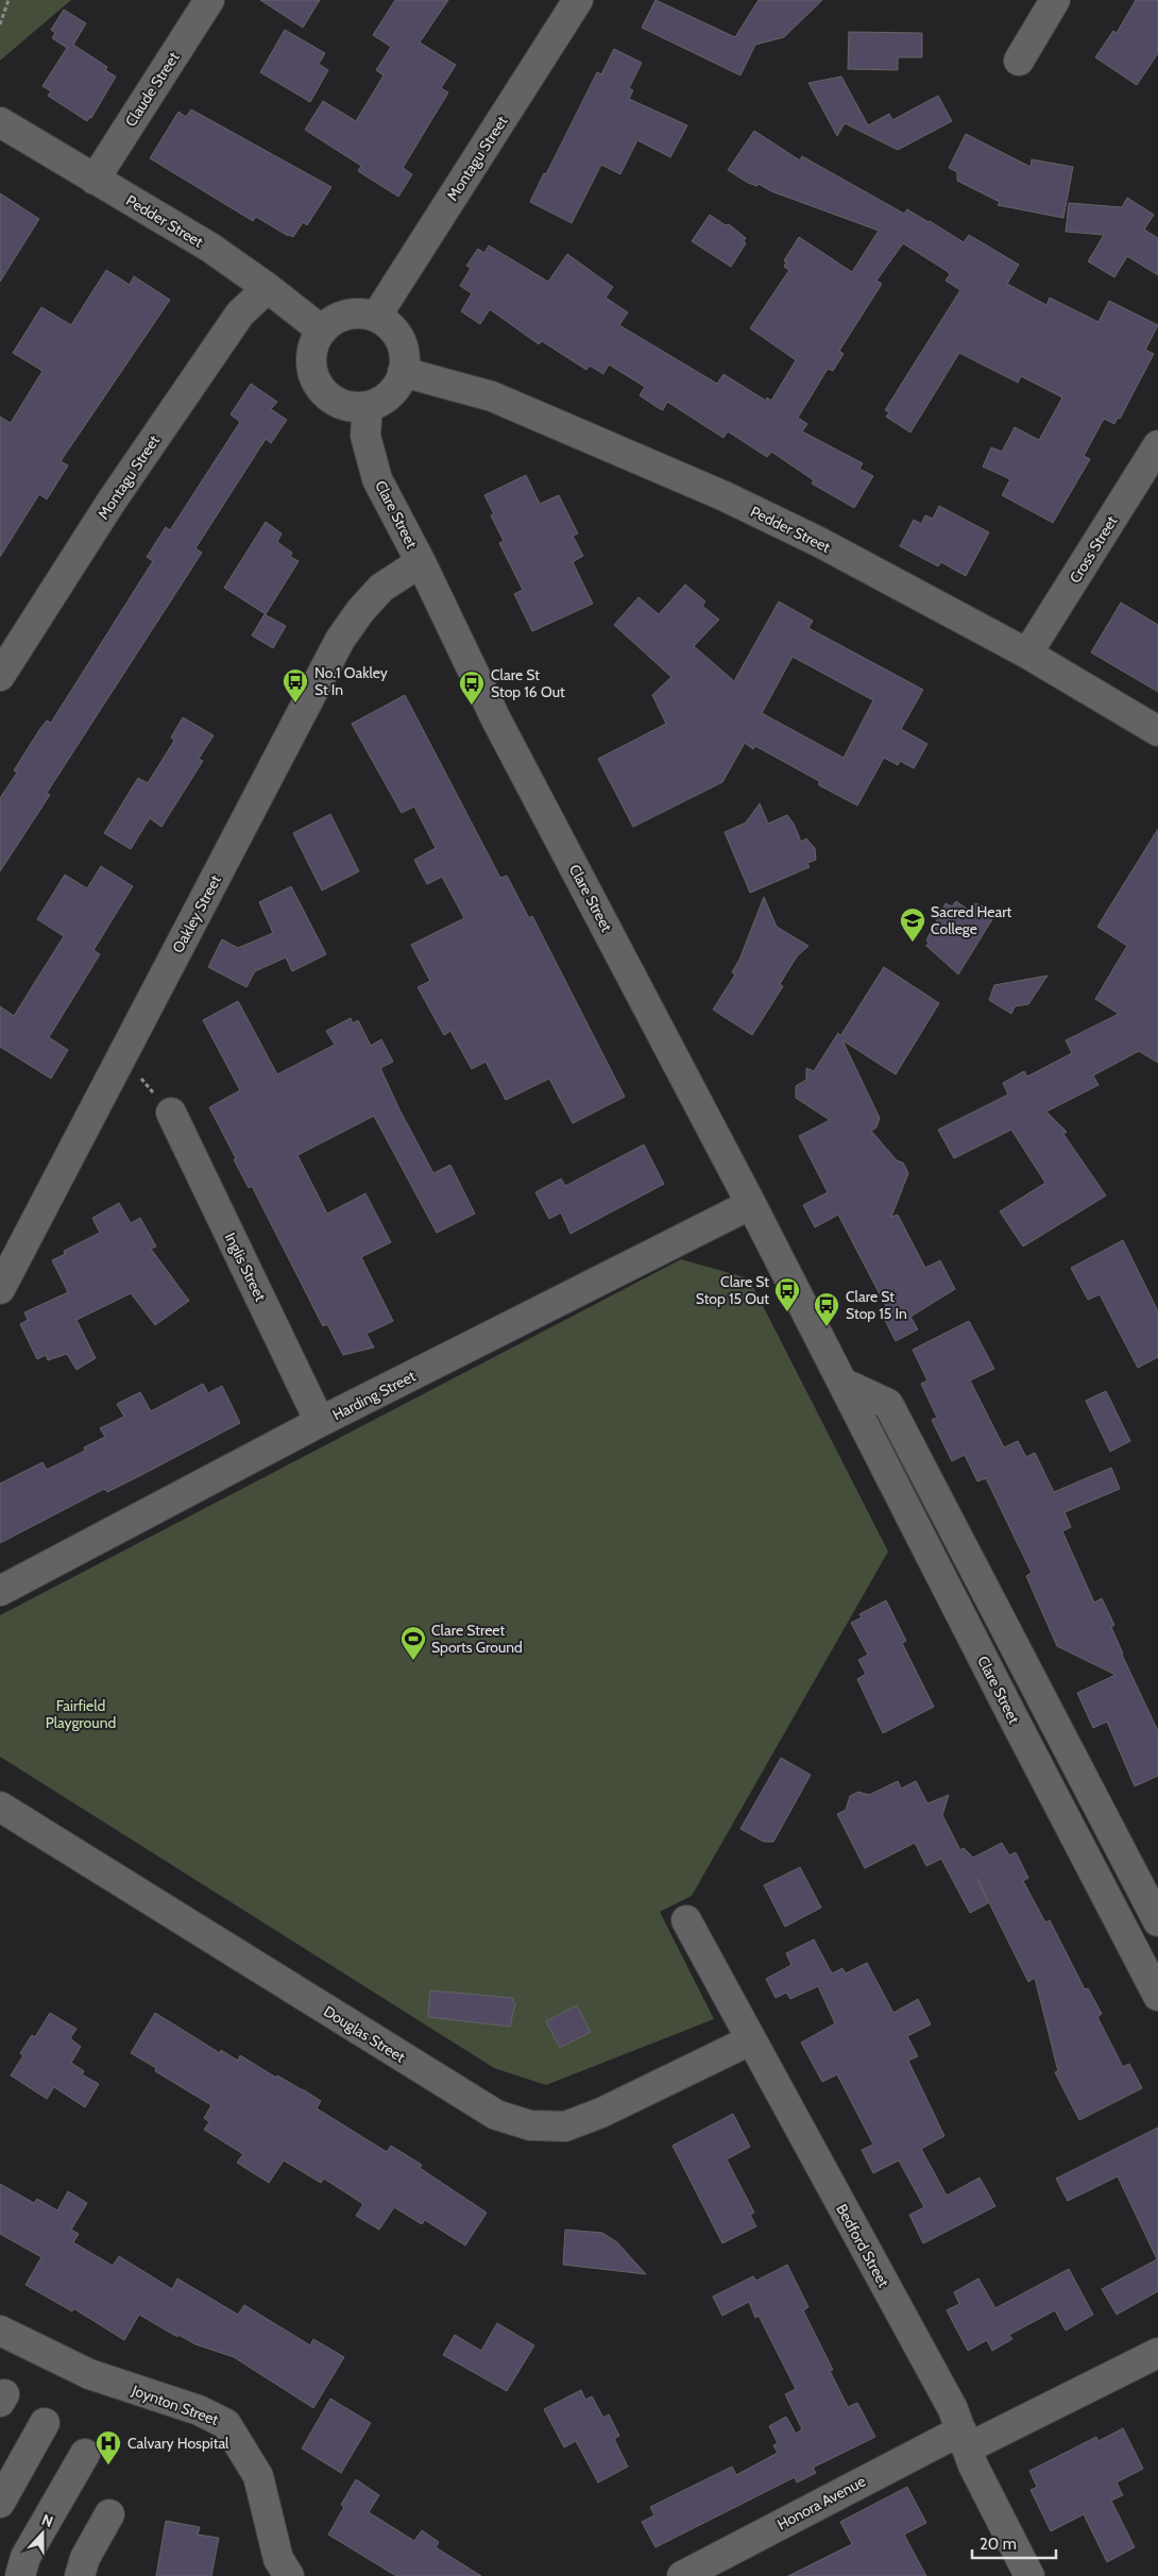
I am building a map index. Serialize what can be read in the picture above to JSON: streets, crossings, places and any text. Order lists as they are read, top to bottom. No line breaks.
{"streets":{"street":["Claude Street","Montagu Street","Pedder Street","Clare Street","Cross Street","Oakley Street","Inglis Street","Harding Street","Douglas Street","Bedford Street","Joynton Street","Honora Avenue"]},"crossings":[["Claude Street","Pedder Street"],["Montagu Street","Pedder Street"],["Montagu Street","Clare Street"],["Pedder Street","Clare Street"],["Pedder Street","Cross Street"],["Clare Street","Oakley Street"],["Clare Street","Harding Street"],["Inglis Street","Harding Street"],["Douglas Street","Bedford Street"],["Bedford Street","Honora Avenue"]],"parks":["Fairfield Playground"],"places":{"bus stop":["No.1 Oakley St In","Clare St Stop 16 Out","Clare St Stop 15 Out","Clare St Stop 15 In"],"school or university":["Sacred Heart College"],"sports":["Clare Street Sports Ground"],"hospital":["Calvary Hospital"]},"scale_bar":"20 m","north":"top"}
